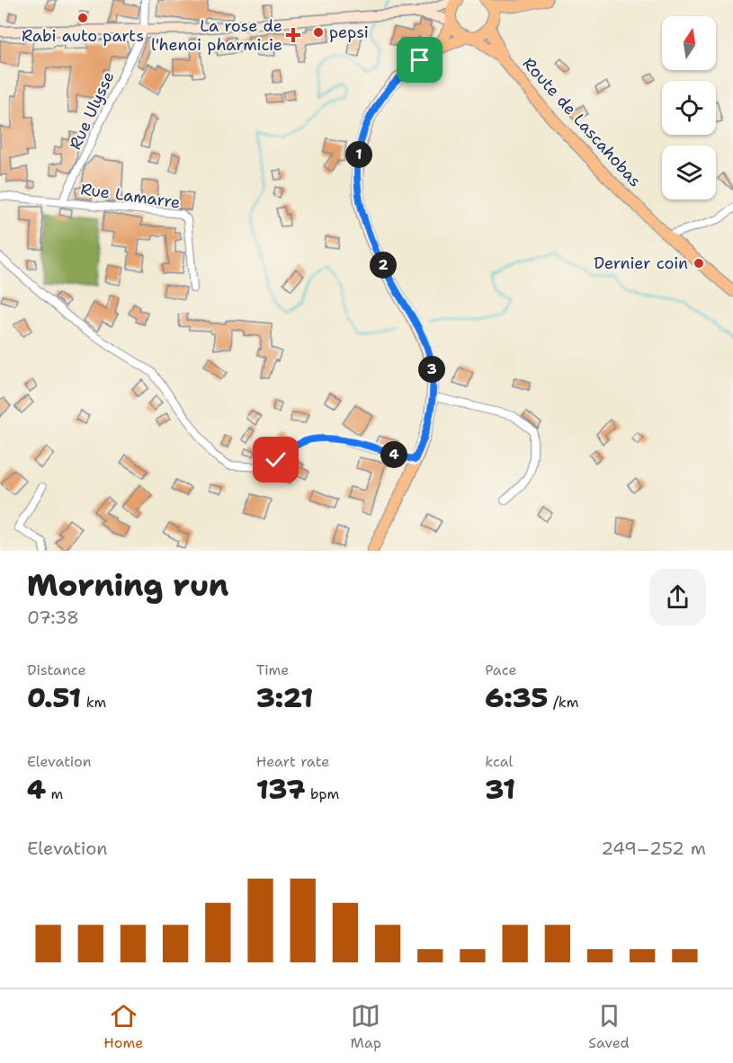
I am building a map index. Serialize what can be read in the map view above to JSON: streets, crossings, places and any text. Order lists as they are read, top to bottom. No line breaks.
{"streets":{"main road":["Route de Lascahobas"],"street":["Rue Ulysse","Rue Lamarre"]},"crossings":[["Rue Ulysse","Rue Lamarre"]],"places":{"other":["Rabi auto parts","pepsi","Dernier coin"],"health":["La rose de l'henoi pharmicie"]},"north":"top","page":{"pins":["1","2","3","4"],"heading":["Morning run","07:38"],"stats":[["Distance","0.51 km"],["Time","3:21"],["Pace","6:35 /km"],["Elevation","4 m"],["Heart rate","137 bpm"],["kcal","31"]],"chart":["Elevation","249–252 m"],"tabs":["Home","Map","Saved"]}}
